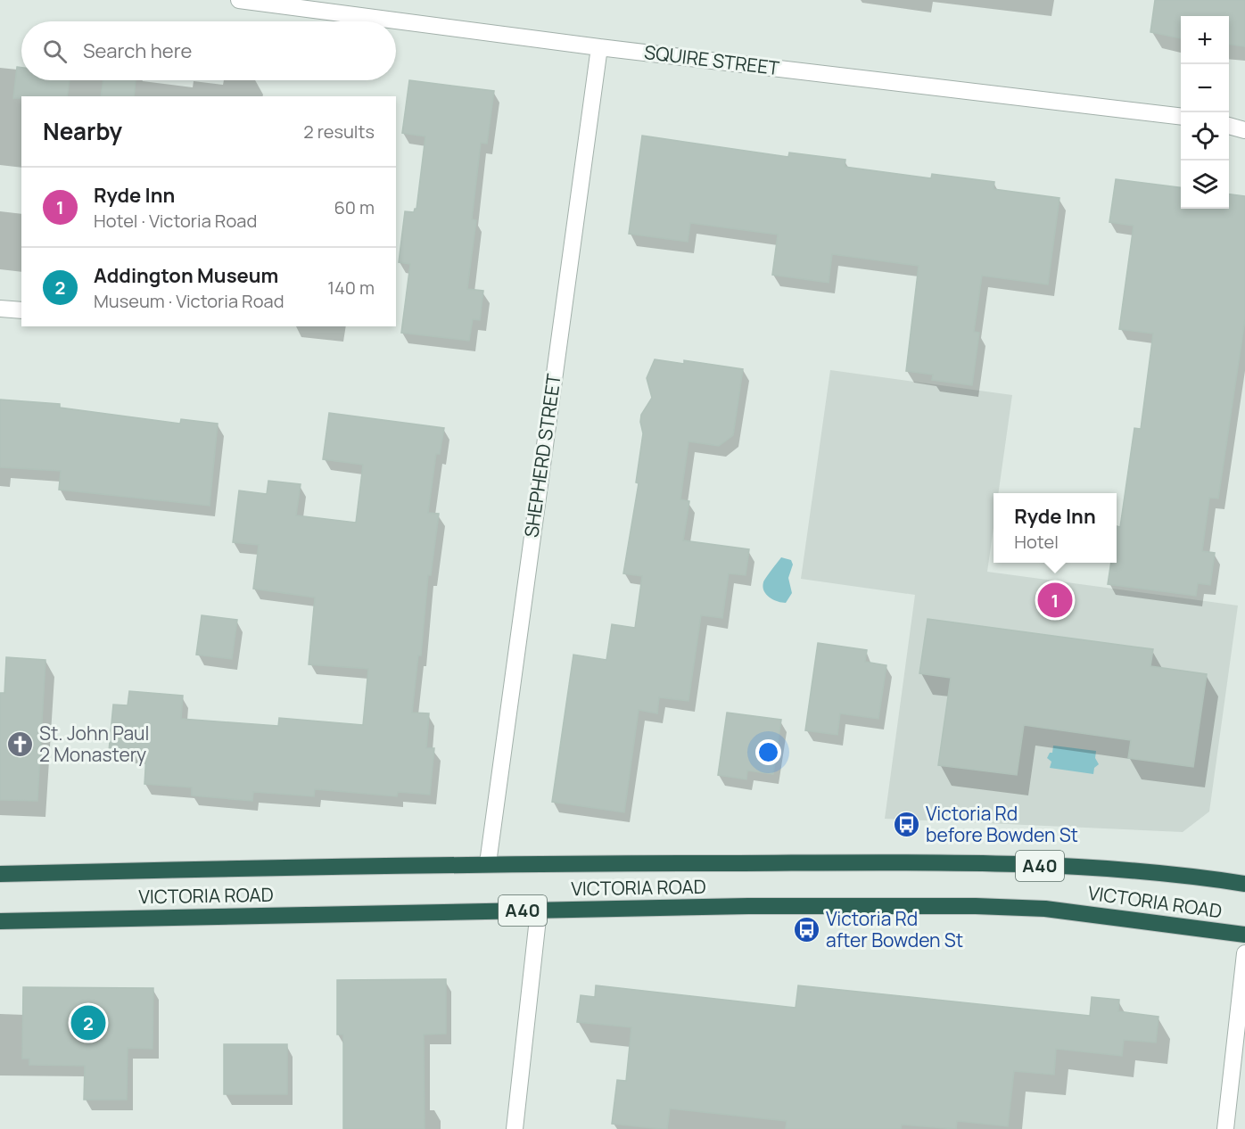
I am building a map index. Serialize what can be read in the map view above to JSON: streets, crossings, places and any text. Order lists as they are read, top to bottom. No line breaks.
{"streets":{"highway":["A40","VICTORIA ROAD"],"street":["SQUIRE STREET","SHEPHERD STREET"]},"crossings":[["SQUIRE STREET","SHEPHERD STREET"],["SHEPHERD STREET","VICTORIA ROAD"]],"places":{"church":["St. John Paul 2 Monastery"],"bus stop":["Victoria Rd before Bowden St","Victoria Rd after Bowden St"]},"page":{"map_buttons":["+","−"],"search":"Search here","heading":["Nearby","2 results"],"list":[{"mark":"1","name":"Ryde Inn","note":"Hotel · Victoria Road","value":"60 m"},{"mark":"2","name":"Addington Museum","note":"Museum · Victoria Road","value":"140 m"}],"popup":["Ryde Inn","Hotel"],"pins":["1","2"]}}
